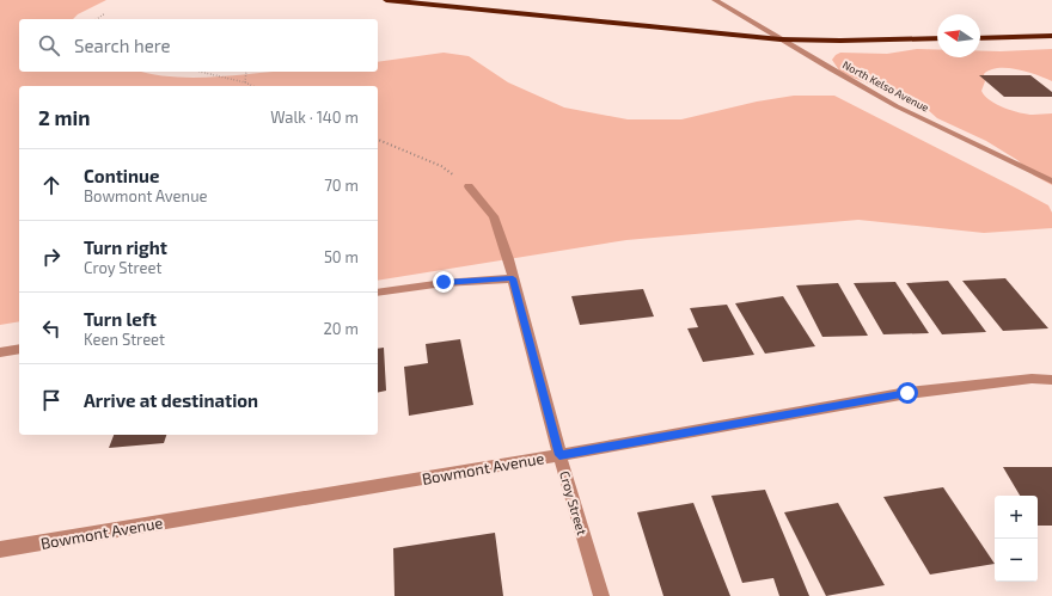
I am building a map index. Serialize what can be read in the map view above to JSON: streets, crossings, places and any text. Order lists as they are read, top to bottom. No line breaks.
{"streets":{"street":["North Kelso Avenue","Bowmont Avenue","Croy Street"]},"crossings":[["Bowmont Avenue","Croy Street"]],"north":"left","page":{"search":"Search here","heading":["2 min","Walk · 140 m"],"list":[["Continue","Bowmont Avenue","70 m"],["Turn right","Croy Street","50 m"],["Turn left","Keen Street","20 m"],"Arrive at destination"],"map_buttons":["+","−"]}}
